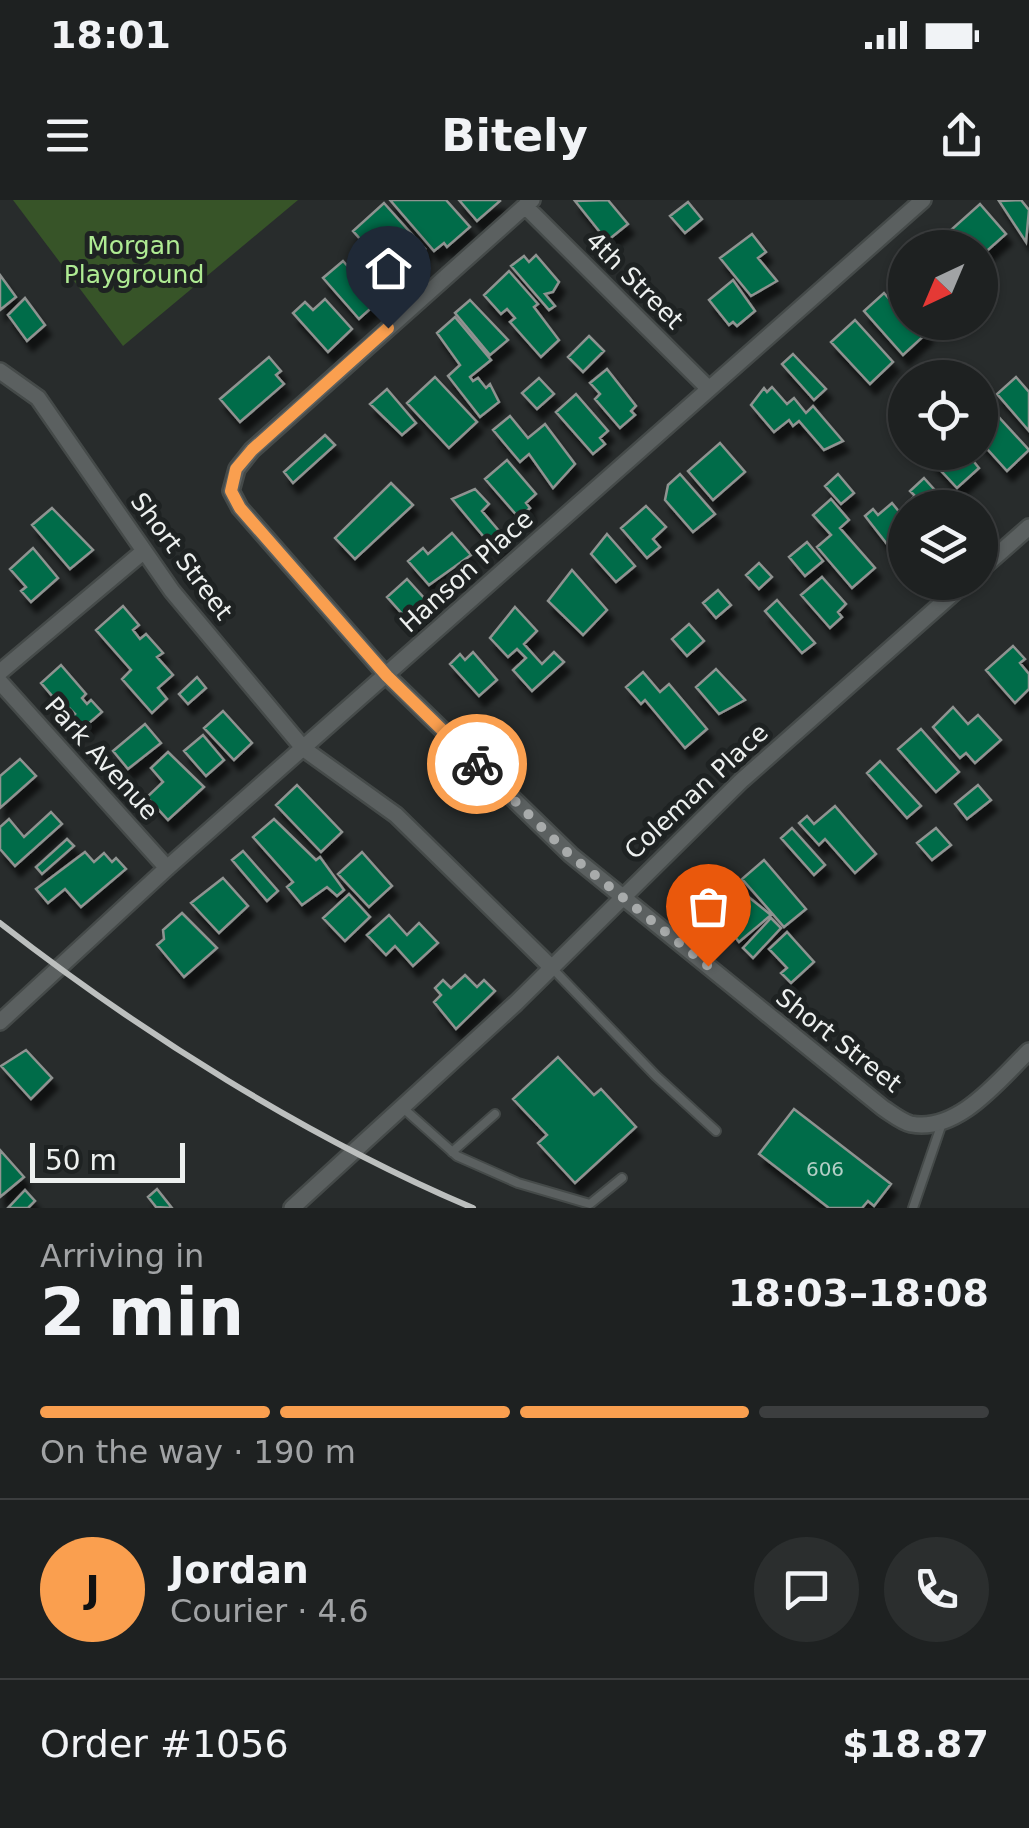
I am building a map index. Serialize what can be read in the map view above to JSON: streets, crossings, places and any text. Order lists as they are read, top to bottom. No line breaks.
{"streets":{"street":["4th Street","Short Street","Hanson Place","Park Avenue","Coleman Place"]},"crossings":[["4th Street","Short Street"],["4th Street","Hanson Place"],["Short Street","Hanson Place"],["Short Street","Coleman Place"],["Hanson Place","Park Avenue"]],"parks":["Morgan Playground"],"house_numbers":["606"],"scale_bar":"50 m","north":"bottom left","page":{"status":"18:01","header":"Bitely","scale":"50 m","heading":["2 min","Arriving in","18:03–18:08"],"panel":["Jordan","Courier · 4.6","Order #1056","$18.87"],"bar":"On the way · 190 m","round":"J"}}
